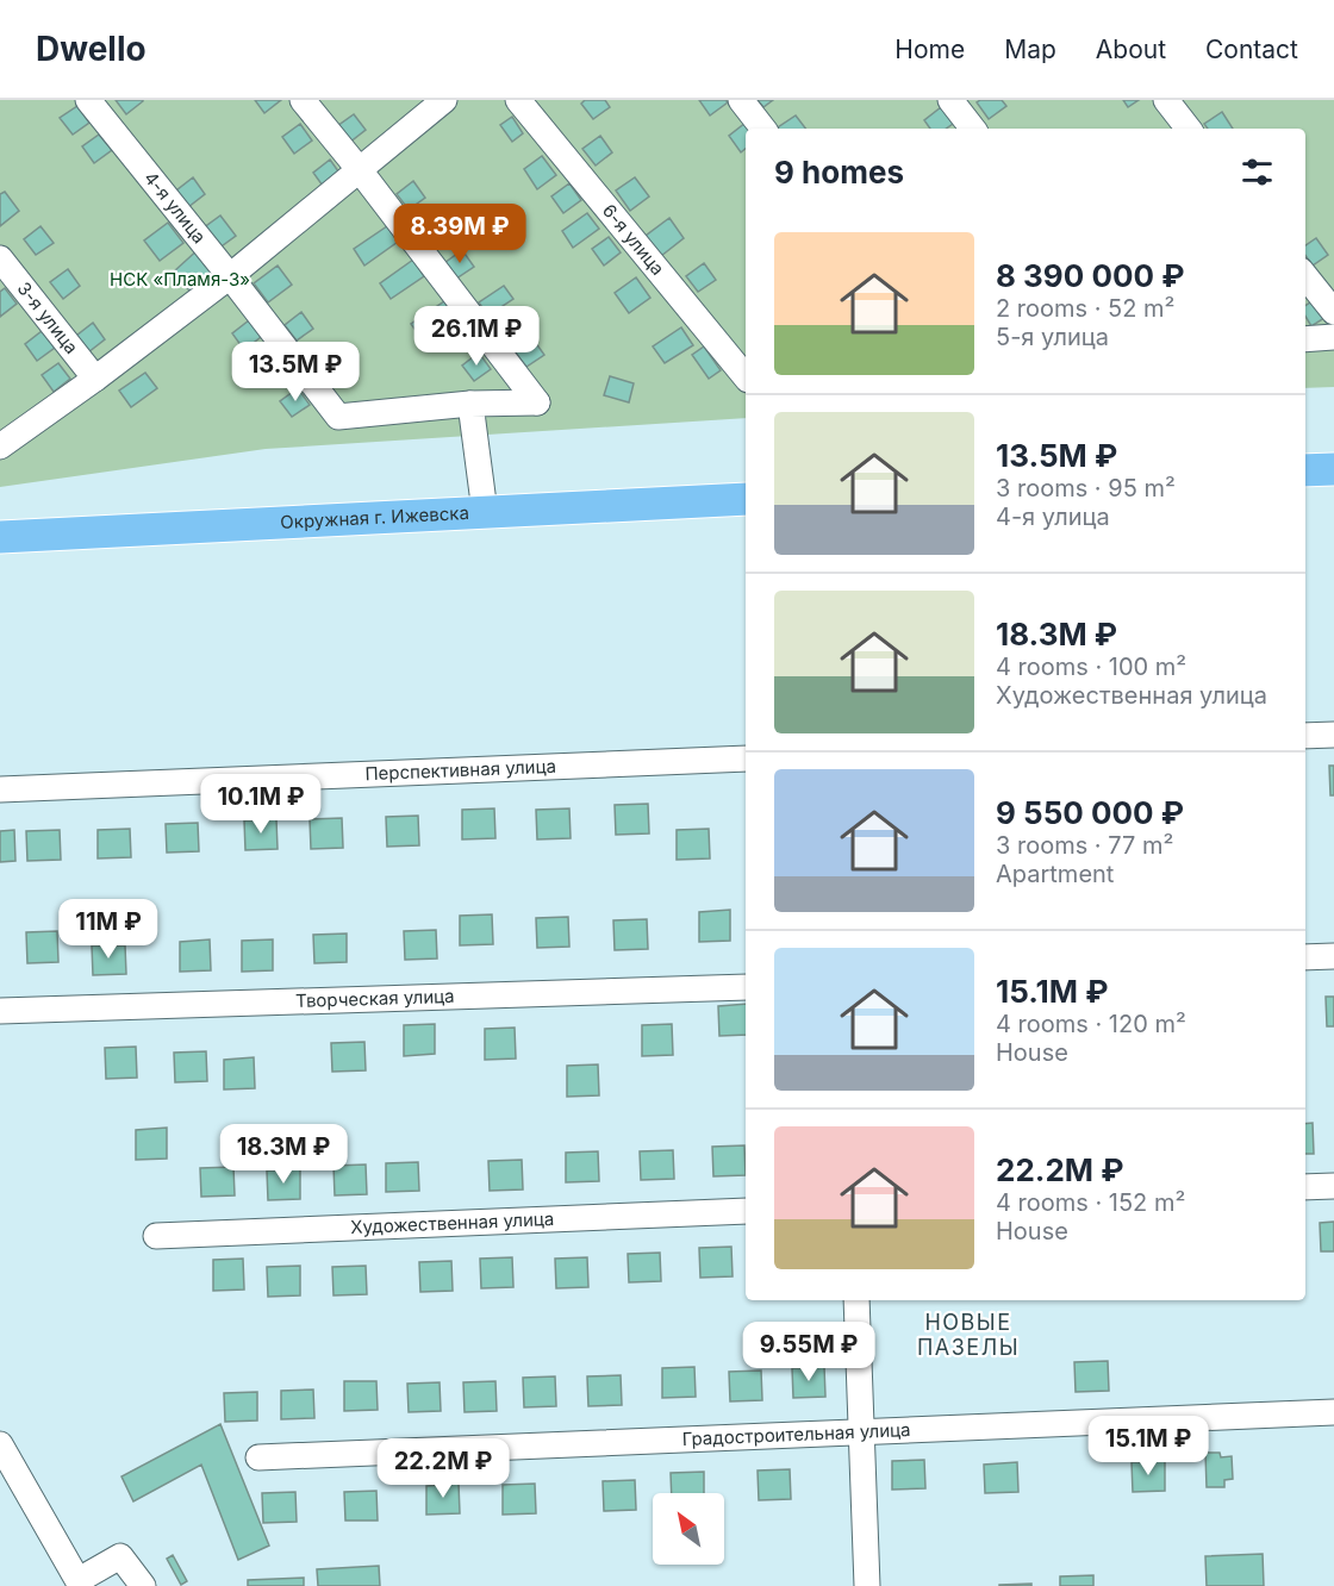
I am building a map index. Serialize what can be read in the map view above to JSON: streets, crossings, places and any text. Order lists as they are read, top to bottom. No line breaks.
{"streets":{"main road":["Окружная г. Ижевска"],"street":["4-я улица","6-я улица","3-я улица","Перспективная улица","Творческая улица","Художественная улица","Градостроительная улица"]},"districts":["НОВЫЕ ПАЗЕЛЫ"],"parks":["НСК «Пламя-3»"],"north":"top left","page":{"header":"Dwello","nav":["Home","Map","About","Contact"],"heading":"9 homes","price":["8.39M ₽","26.1M ₽","13.5M ₽","10.1M ₽","11M ₽","18.3M ₽","9.55M ₽","15.1M ₽","22.2M ₽"],"list":[{"name":"8 390 000 ₽","note":"2 rooms · 52 m² · 5-я улица"},{"name":"13.5M ₽","note":"3 rooms · 95 m² · 4-я улица"},{"name":"18.3M ₽","note":"4 rooms · 100 m² · Художественная улица"},{"name":"9 550 000 ₽","note":"3 rooms · 77 m² · Apartment"},{"name":"15.1M ₽","note":"4 rooms · 120 m² · House"},{"name":"22.2M ₽","note":"4 rooms · 152 m² · House"}]}}
